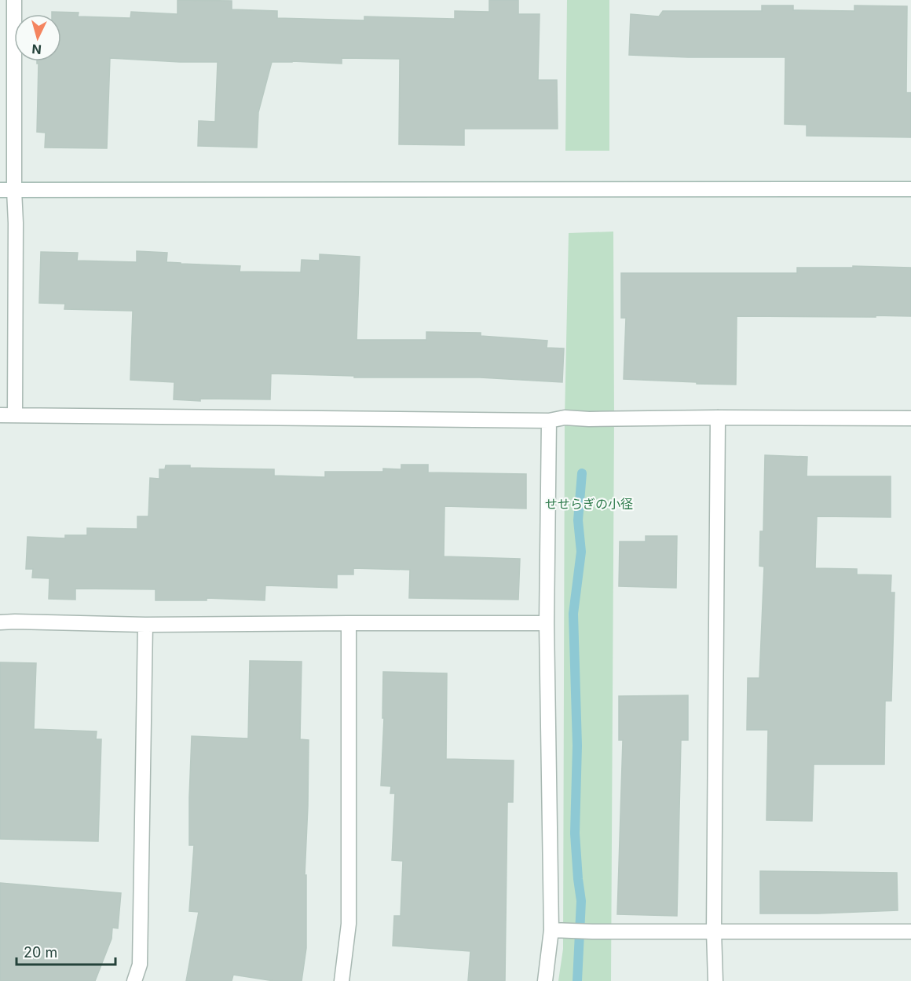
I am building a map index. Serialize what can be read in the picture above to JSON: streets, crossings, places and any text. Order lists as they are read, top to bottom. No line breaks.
{"parks":["せせらぎの小径"],"scale_bar":"20 m","north":"bottom"}
